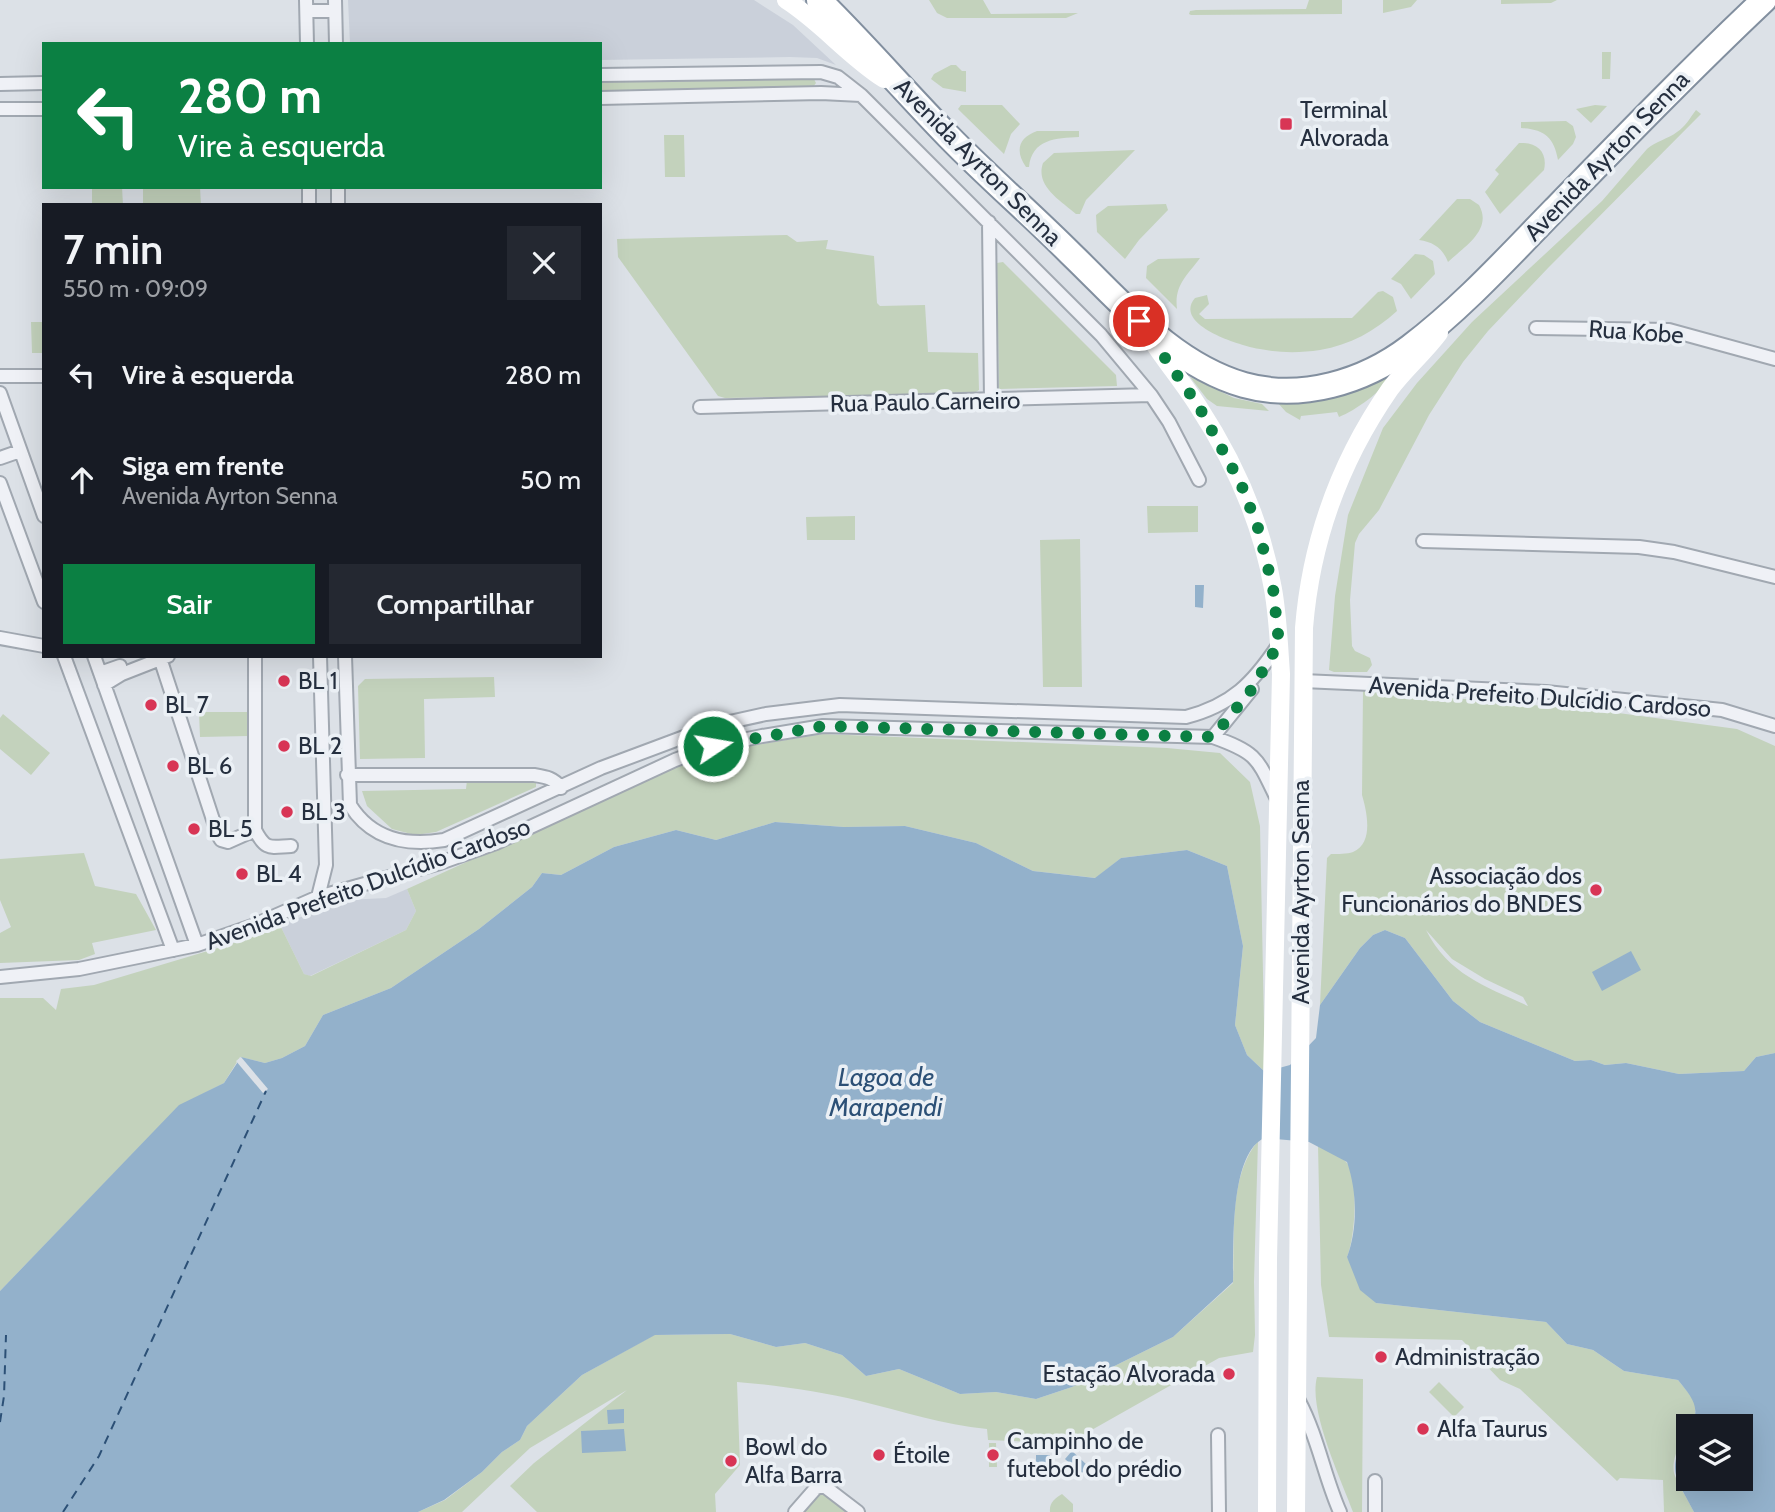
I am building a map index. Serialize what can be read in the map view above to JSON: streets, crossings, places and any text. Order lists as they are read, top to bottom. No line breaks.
{"streets":{"highway":["Avenida Ayrton Senna"],"street":["Rua Kobe","Rua Paulo Carneiro","Avenida Prefeito Dulcídio Cardoso"]},"crossings":[["Avenida Ayrton Senna","Avenida Prefeito Dulcídio Cardoso"]],"water":["Lagoa de Marapendi"],"places":{"transit":["Terminal Alvorada"],"other":["BL 1","BL 7","BL 2","BL 6","BL 3","BL 5","BL 4","Associação dos Funcionários do BNDES","Administração","Estação Alvorada","Alfa Taurus","Étoile","Campinho de futebol do prédio","Bowl do Alfa Barra"]},"page":{"turn":["280 m","Vire à esquerda"],"heading":["7 min","550 m · 09:09"],"list":[{"name":"Vire à esquerda","value":"280 m"},{"name":"Siga em frente","note":"Avenida Ayrton Senna","value":"50 m"}],"buttons":["Sair","Compartilhar"]}}
